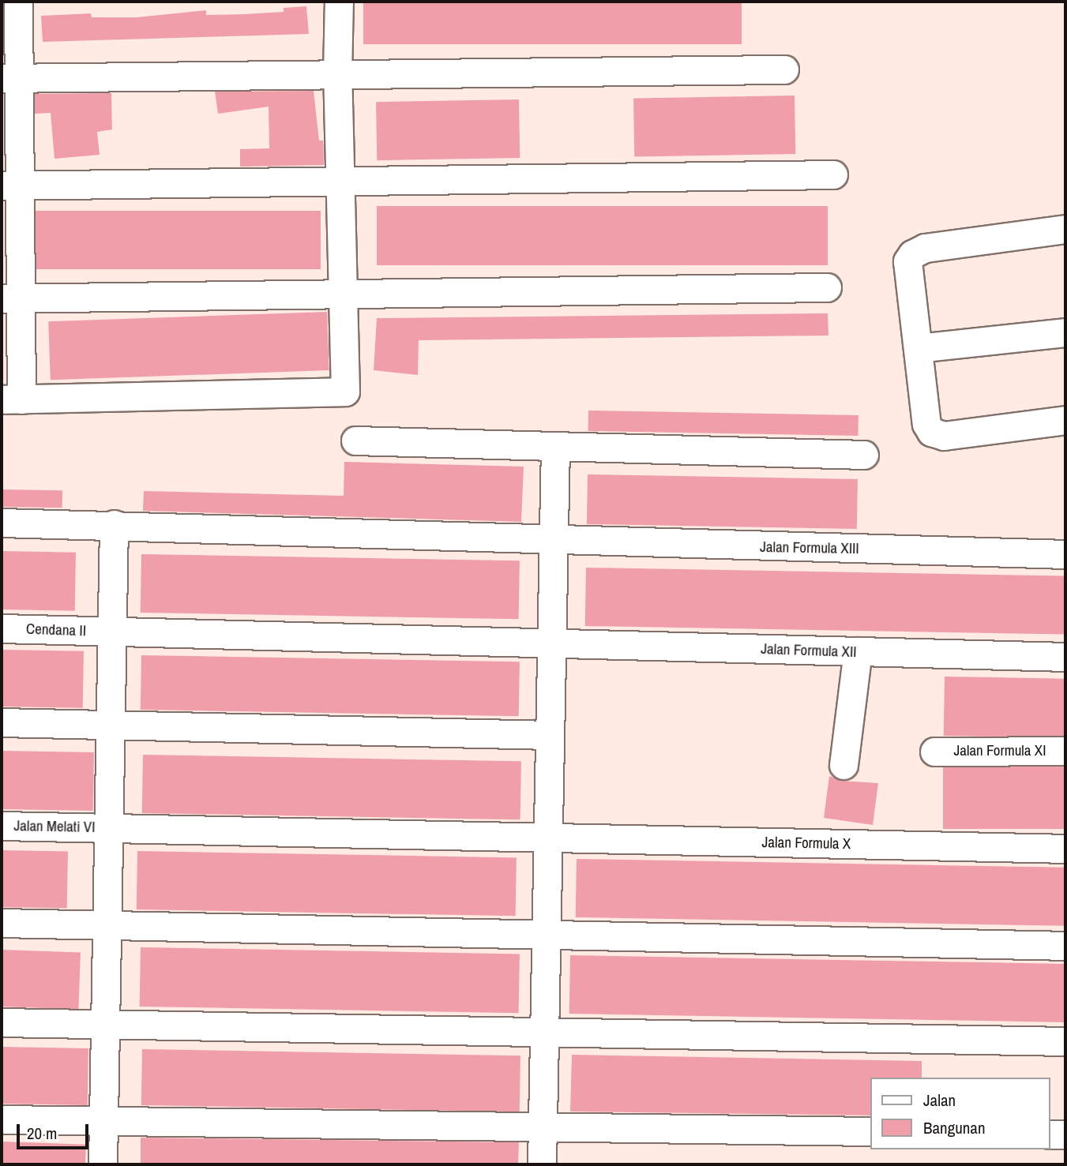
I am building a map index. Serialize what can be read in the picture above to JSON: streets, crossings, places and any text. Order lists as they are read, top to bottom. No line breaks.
{"streets":{"street":["Jalan Formula XIII","Cendana II","Jalan Formula XII","Jalan Formula XI","Jalan Melati VI","Jalan Formula X"]},"crossings":[["Cendana II","Jalan Formula XII"],["Jalan Melati VI","Jalan Formula X"]],"legend":["Jalan","Bangunan"],"scale_bar":"20 m"}
